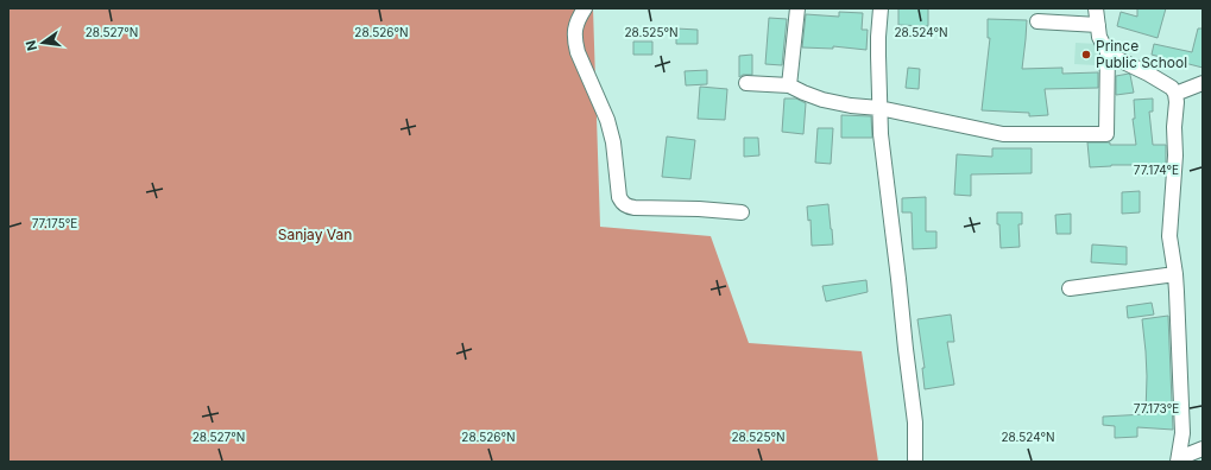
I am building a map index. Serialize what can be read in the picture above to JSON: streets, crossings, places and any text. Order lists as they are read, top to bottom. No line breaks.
{"parks":["Sanjay Van"],"places":["Prince Public School"],"north":"left","coordinates":["28.526°N","28.525°N","28.524°N","28.527°N","77.174°E","77.175°E","77.173°E"]}
